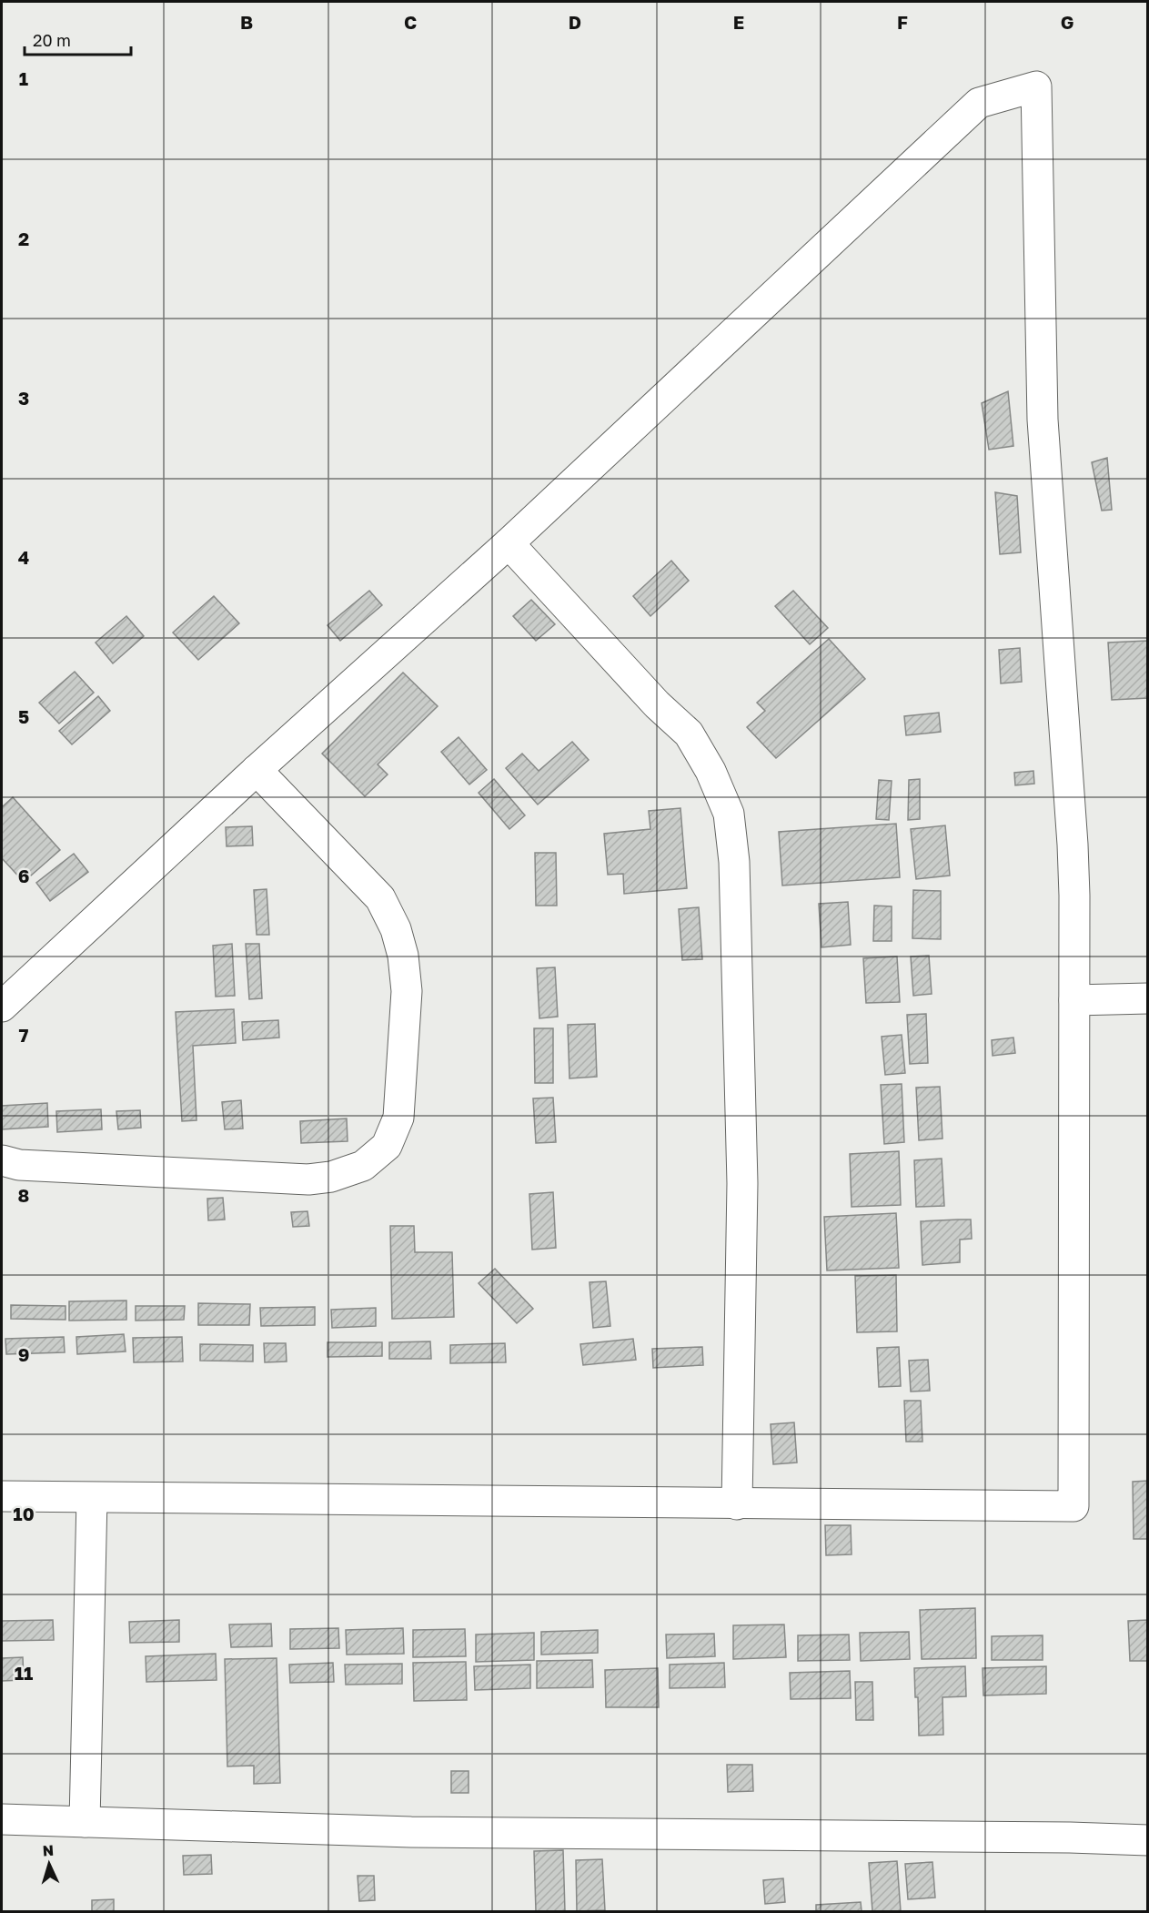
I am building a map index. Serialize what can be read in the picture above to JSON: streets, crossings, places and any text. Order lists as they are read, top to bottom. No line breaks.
{"scale_bar":"20 m","north":"top","grid":{"columns":["B","C","D","E","F","G"],"rows":["1","2","3","4","5","6","7","8","9","10","11"]}}
